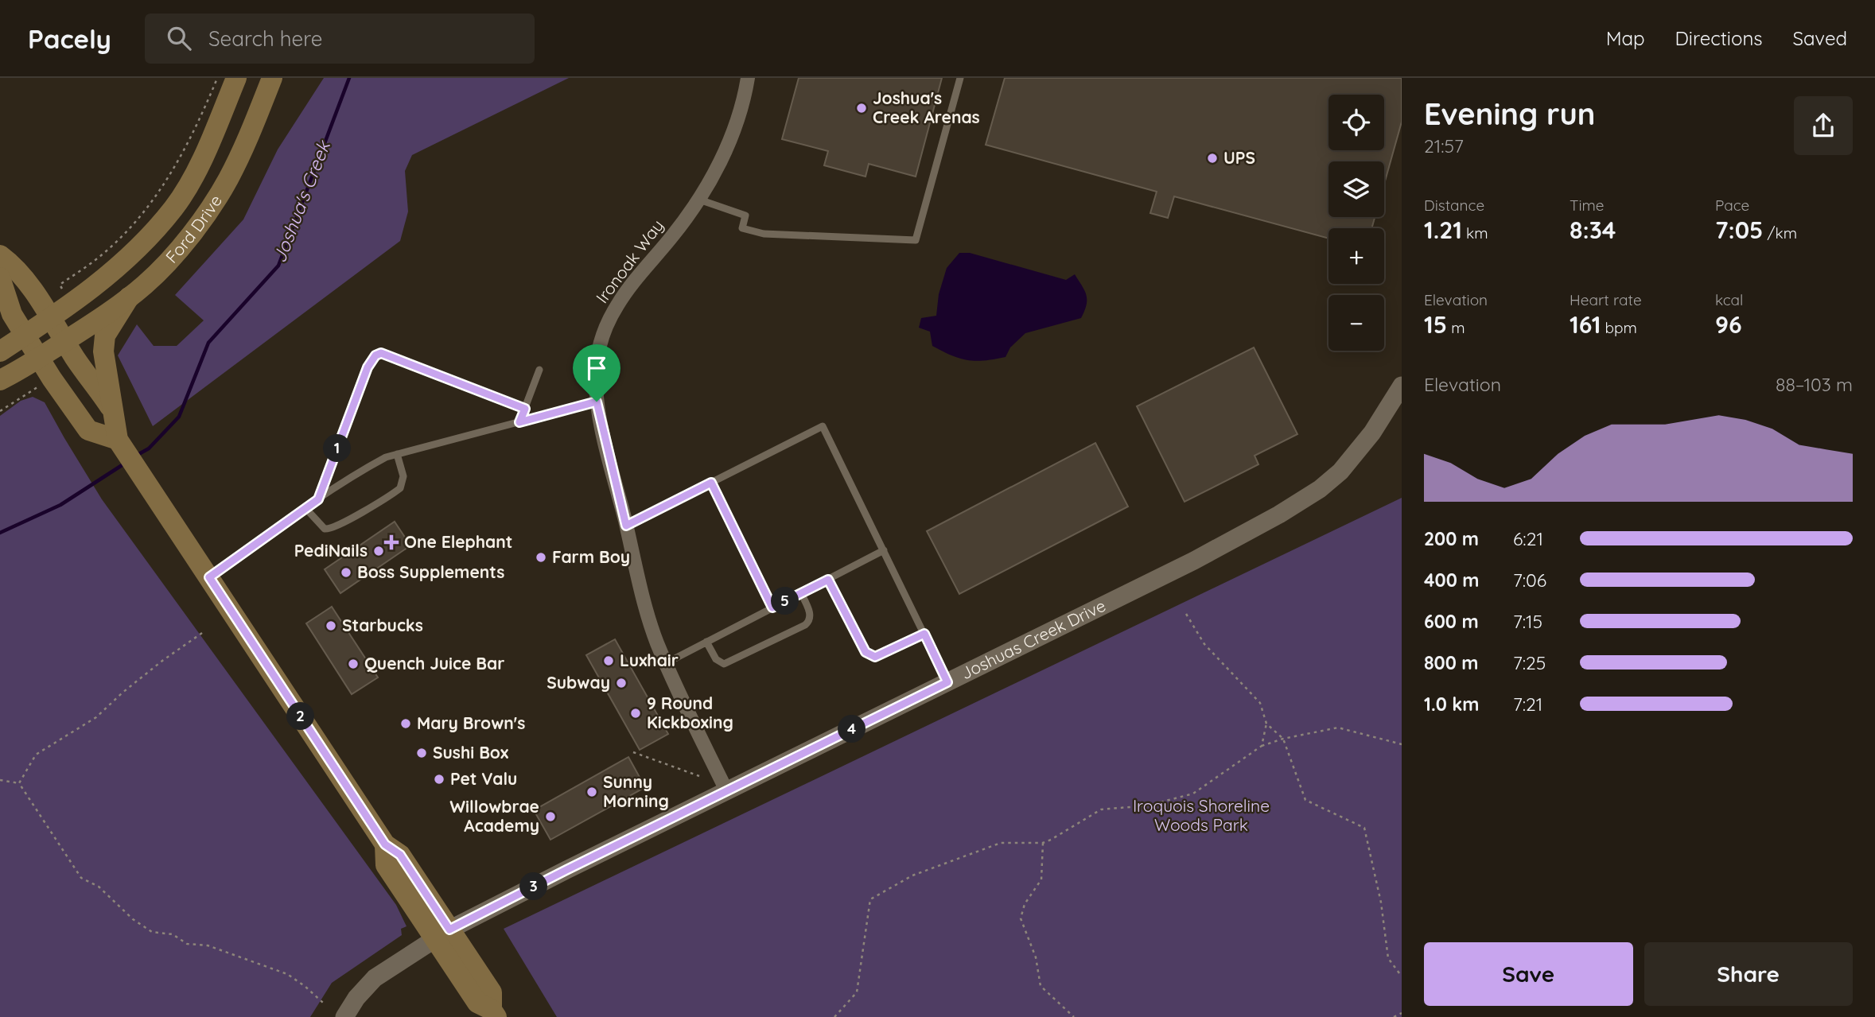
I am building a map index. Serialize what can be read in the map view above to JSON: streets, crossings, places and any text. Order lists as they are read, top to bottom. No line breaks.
{"streets":{"main road":["Ford Drive"],"street":["Ironoak Way","Joshuas Creek Drive"]},"crossings":[["Ironoak Way","Joshuas Creek Drive"]],"water":["Joshua's Creek"],"parks":["Iroquois Shoreline Woods Park"],"places":{"other":["Joshua's Creek Arenas","UPS","PediNails","Farm Boy","Boss Supplements","Starbucks","Luxhair","Quench Juice Bar","Subway","9 Round Kickboxing","Mary Brown's","Sushi Box","Pet Valu","Sunny Morning","Willowbrae Academy"],"health":["One Elephant"]},"page":{"header":"Pacely","search":"Search here","nav":["Map","Directions","Saved"],"heading":["Evening run","21:57"],"map_buttons":["+","−"],"stats":[["Distance","1.21 km"],["Time","8:34"],["Pace","7:05 /km"],["Elevation","15 m"],["Heart rate","161 bpm"],["kcal","96"]],"chart":["Elevation","88–103 m"],"pins":["1","5","2","4","3"],"list":[{"name":"200 m","note":"6:21"},{"name":"400 m","note":"7:06"},{"name":"600 m","note":"7:15"},{"name":"800 m","note":"7:25"},{"name":"1.0 km","note":"7:21"}],"buttons":["Save","Share"]}}
